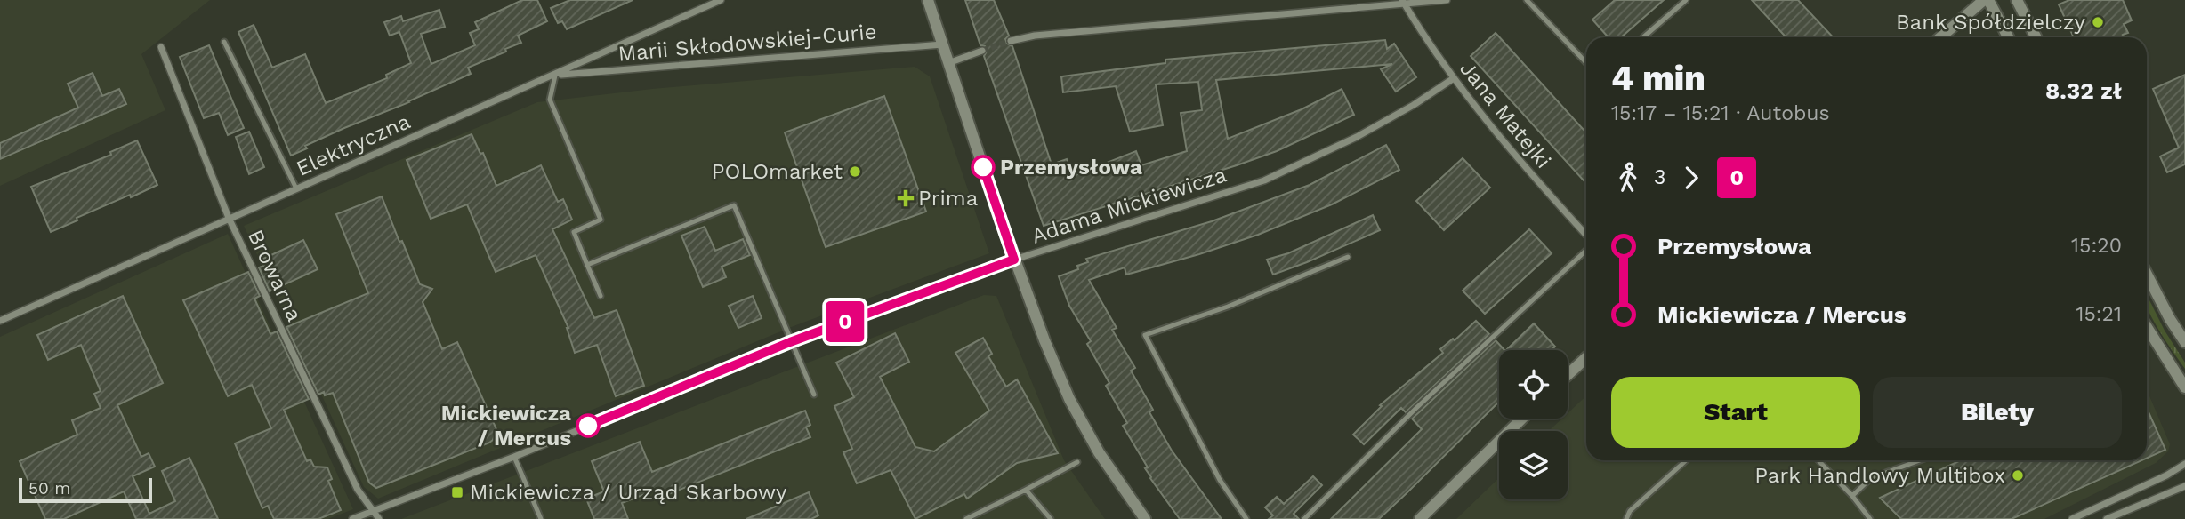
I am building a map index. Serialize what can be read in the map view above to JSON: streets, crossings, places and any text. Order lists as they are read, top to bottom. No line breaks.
{"streets":{"street":["Marii Skłodowskiej-Curie","Jana Matejki","Elektryczna","Adama Mickiewicza","Browarna"]},"crossings":[["Marii Skłodowskiej-Curie","Elektryczna"],["Jana Matejki","Adama Mickiewicza"],["Elektryczna","Browarna"],["Adama Mickiewicza","Browarna"]],"places":{"other":["Bank Spółdzielczy","Przemysłowa","POLOmarket","Mickiewicza / Mercus","Park Handlowy Multibox"],"health":["Prima"],"transit":["Mickiewicza / Urząd Skarbowy"]},"lines":["bus line 0"],"scale_bar":"50 m","page":{"on_map":"0","heading":["4 min","15:17 – 15:21 · Autobus","8.32 zł"],"legs":["3","0"],"list":[{"name":"Przemysłowa","value":"15:20"},{"name":"Mickiewicza / Mercus","value":"15:21"}],"buttons":["Start","Bilety"],"scale":"50 m"}}
